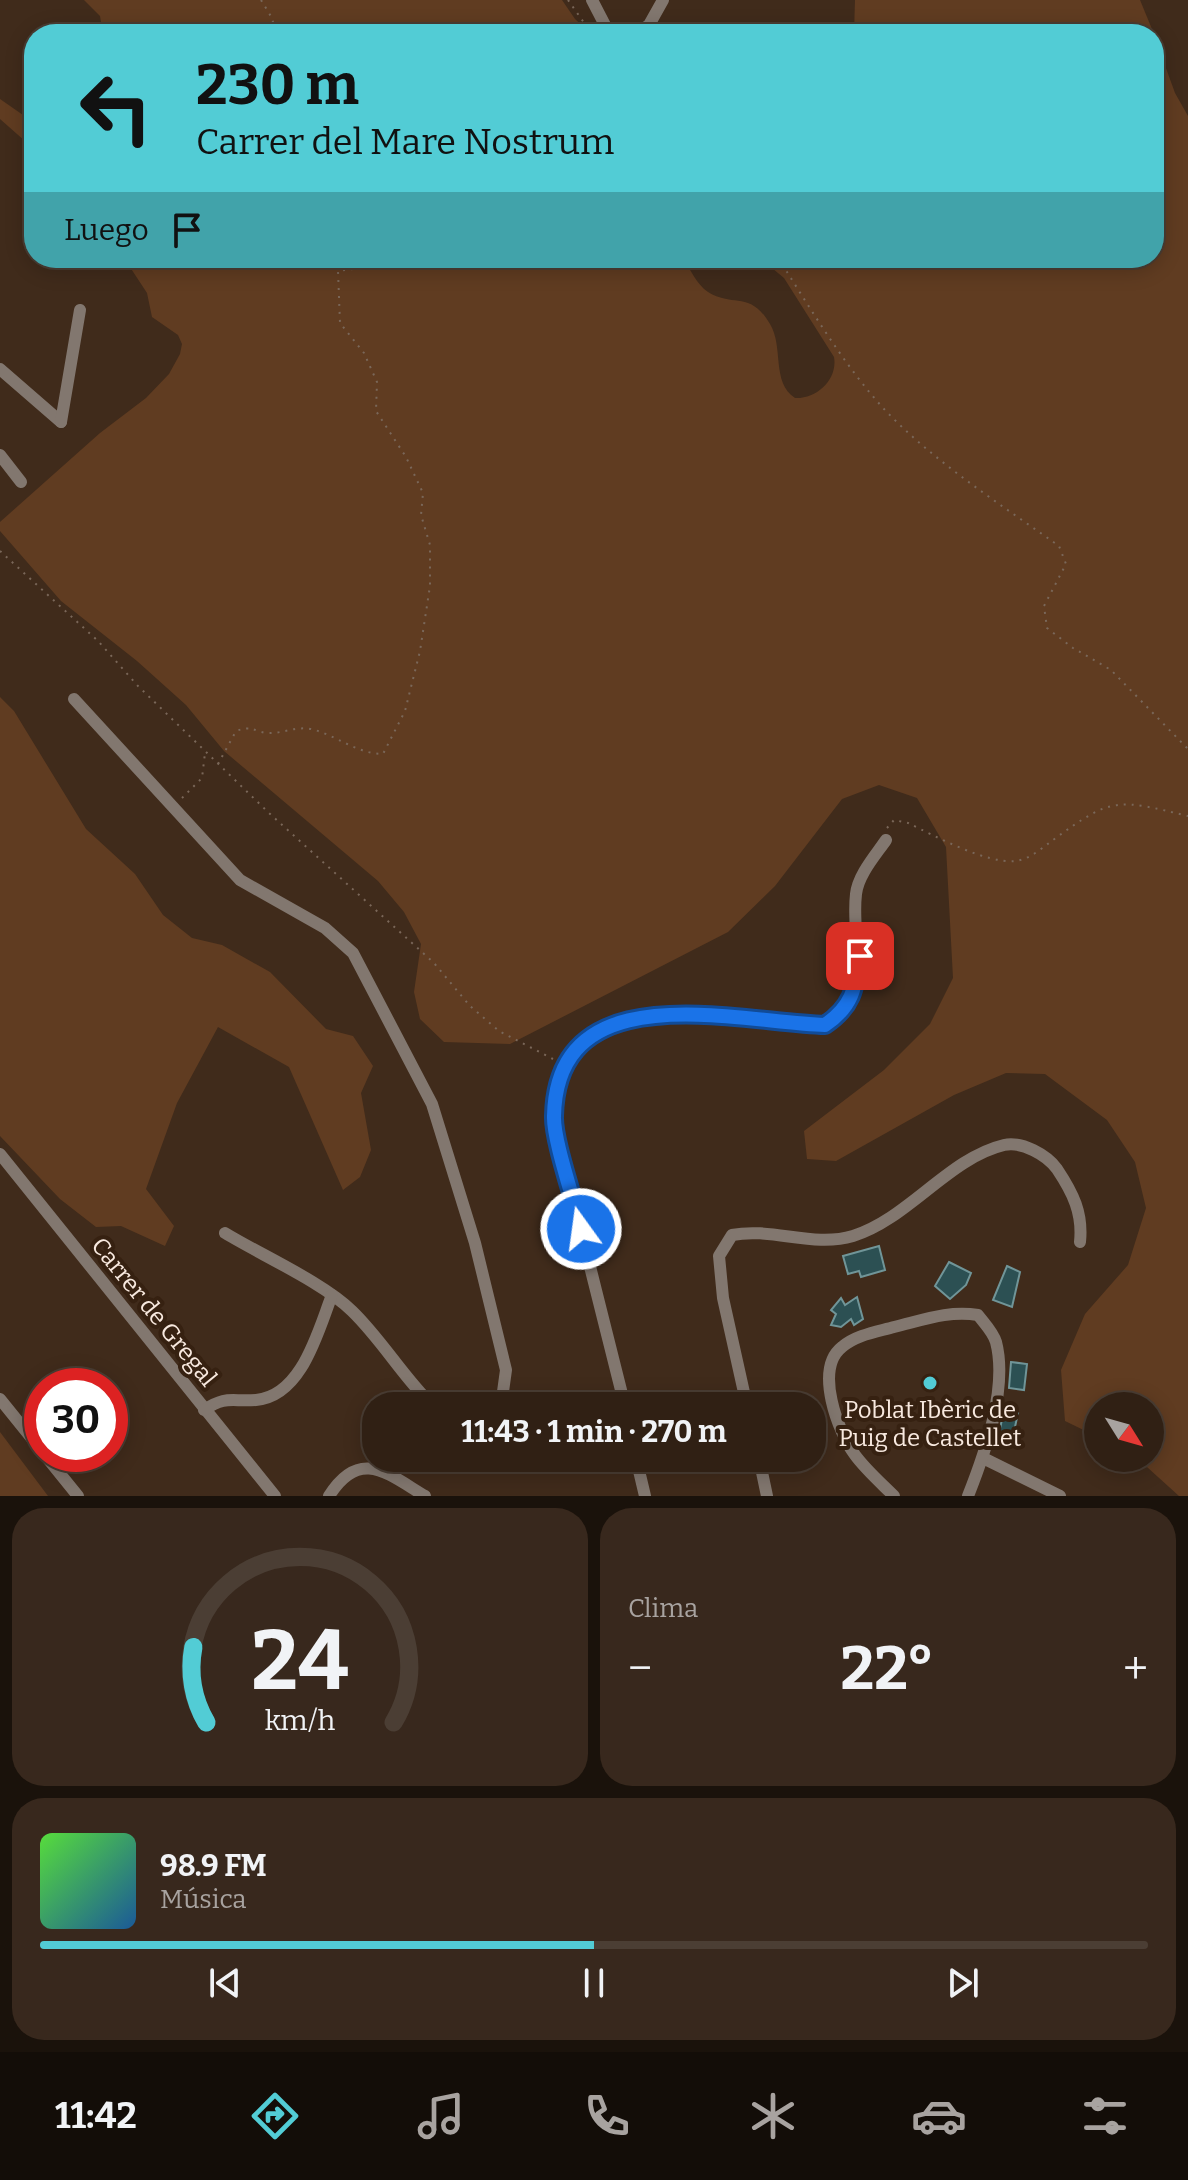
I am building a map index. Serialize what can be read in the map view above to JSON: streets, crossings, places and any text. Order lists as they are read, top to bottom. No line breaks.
{"streets":{"street":["Carrer de Gregal"]},"places":["Poblat Ibèric de Puig de Castellet"],"north":"bottom right","page":{"turn":["230 m","Carrer del Mare Nostrum"],"then":"Luego","limit":"30","trip":"11:43 · 1 min · 270 m","tile":"Clima","heat":["−","22°","+"],"song":["98.9 FM","Música"],"tabs":"11:42","gauge":["24","km/h"]}}
